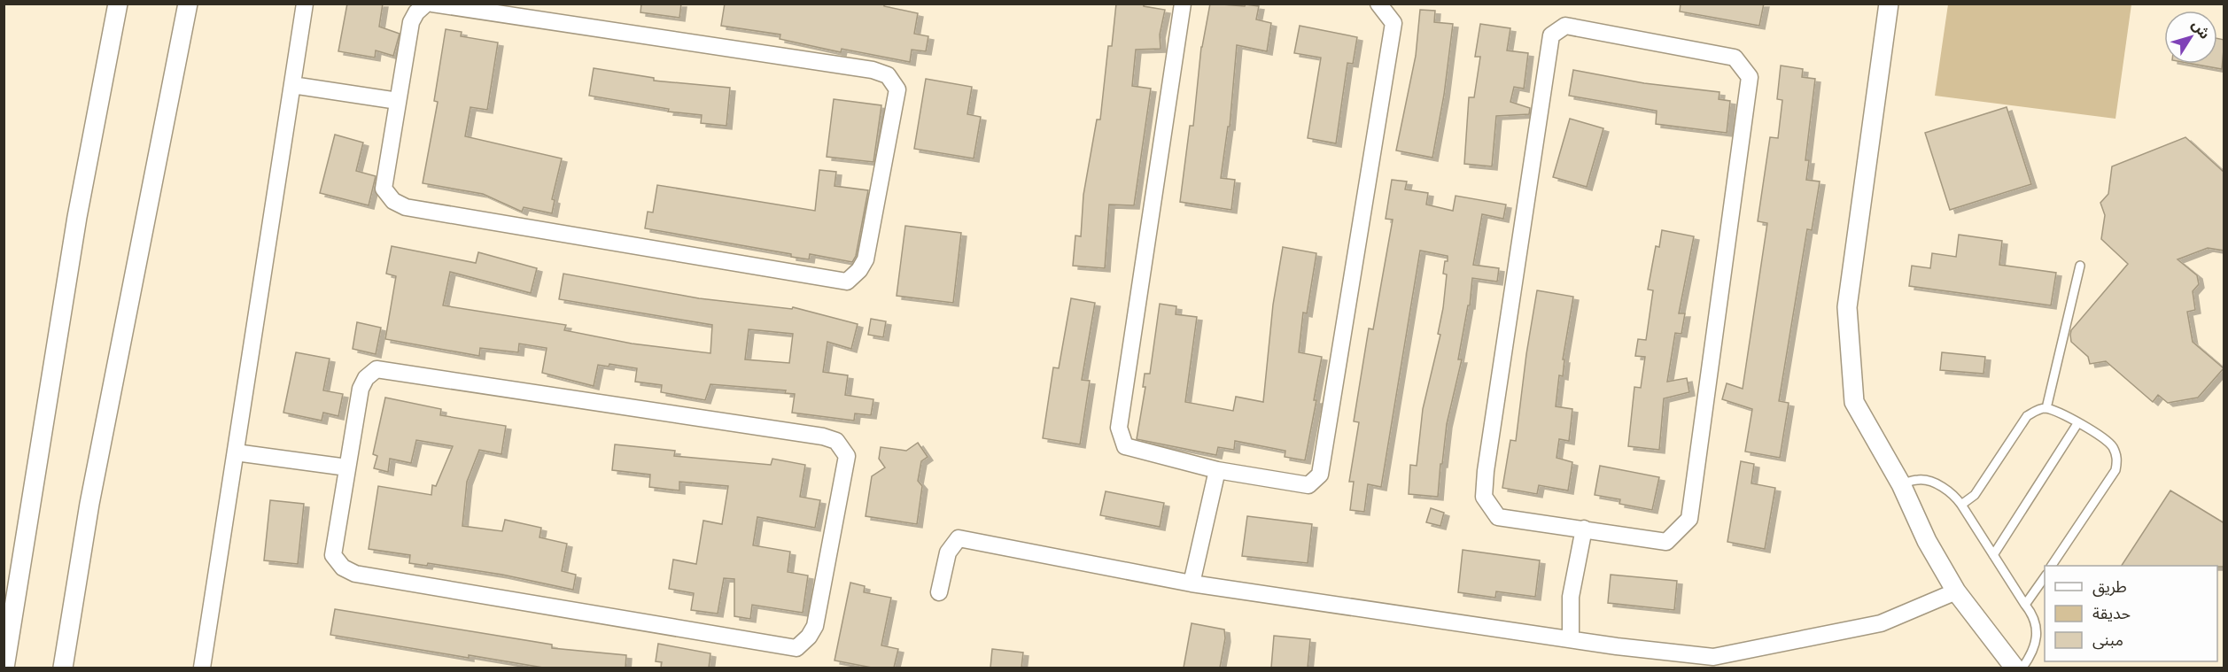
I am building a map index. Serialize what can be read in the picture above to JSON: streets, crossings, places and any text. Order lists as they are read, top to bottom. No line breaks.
{"legend":["طريق","حديقة","مبنى"],"north":"top right"}
